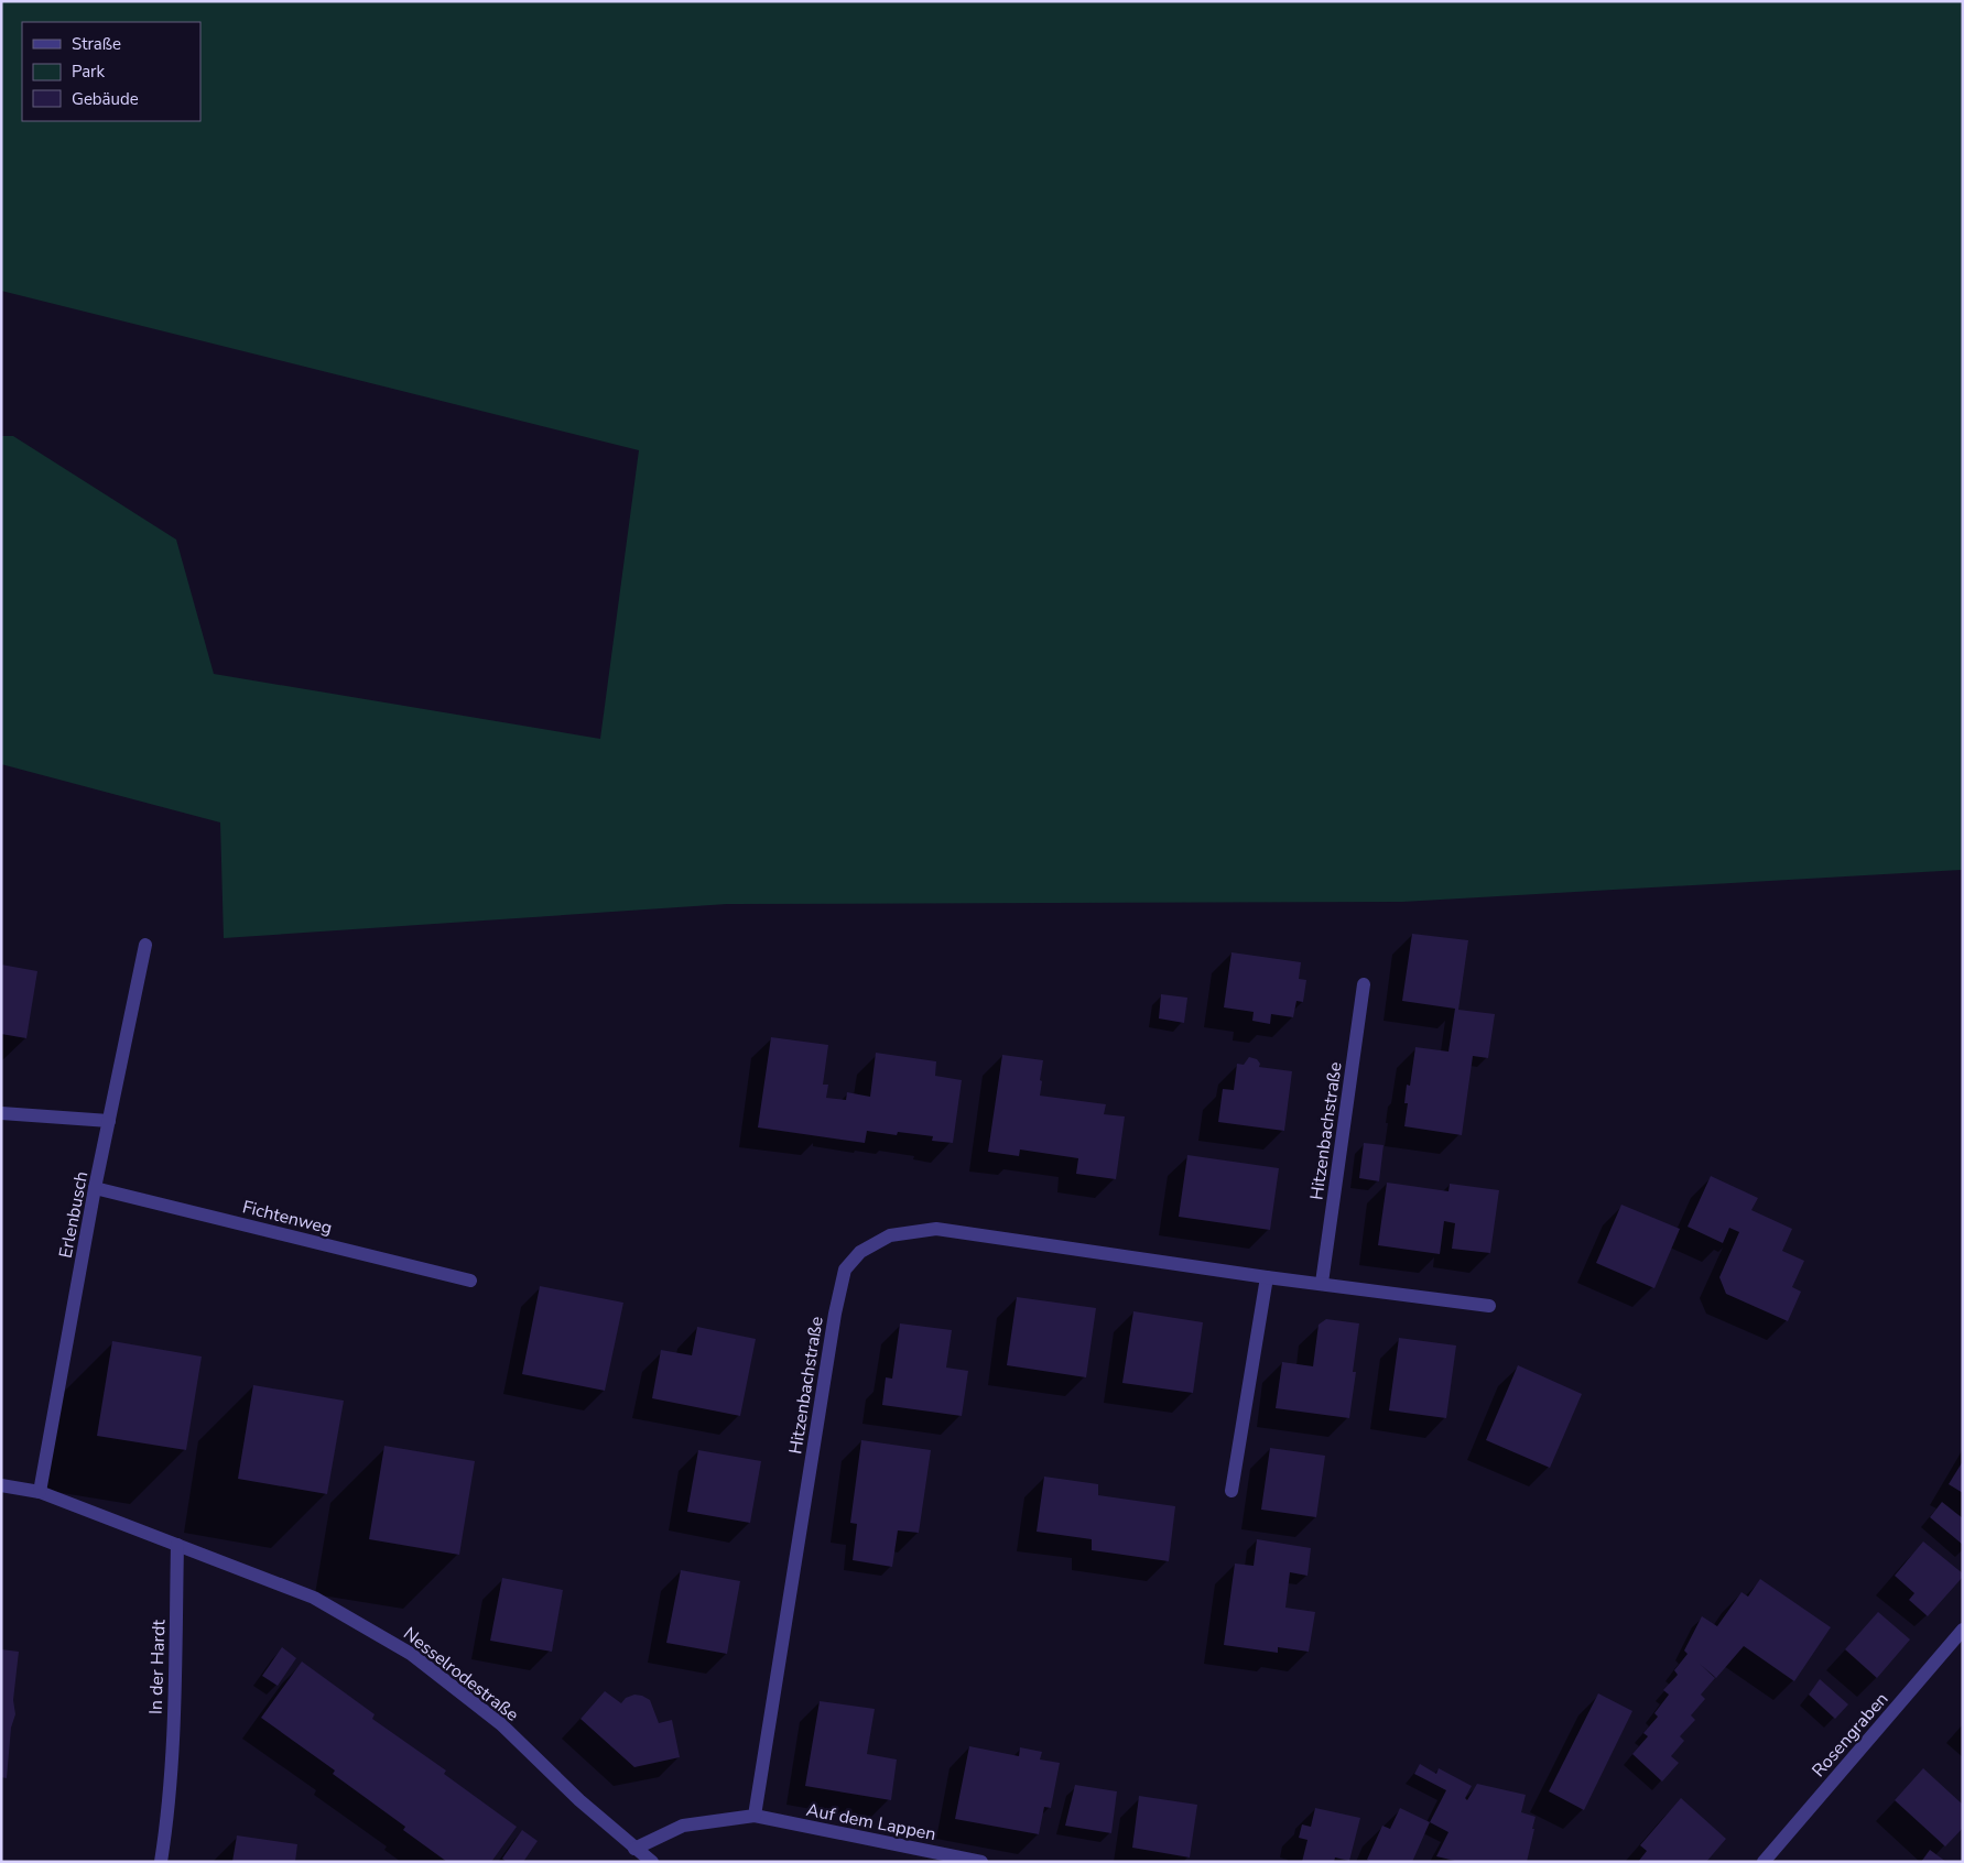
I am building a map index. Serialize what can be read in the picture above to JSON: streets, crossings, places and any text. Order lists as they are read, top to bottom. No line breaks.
{"streets":{"street":["Hitzenbachstraße","Erlenbusch","Fichtenweg","In der Hardt","Nesselrodestraße","Rosengraben","Auf dem Lappen"]},"crossings":[["Hitzenbachstraße","Auf dem Lappen"],["Erlenbusch","Fichtenweg"],["In der Hardt","Nesselrodestraße"]],"legend":["Straße","Park","Gebäude"]}
